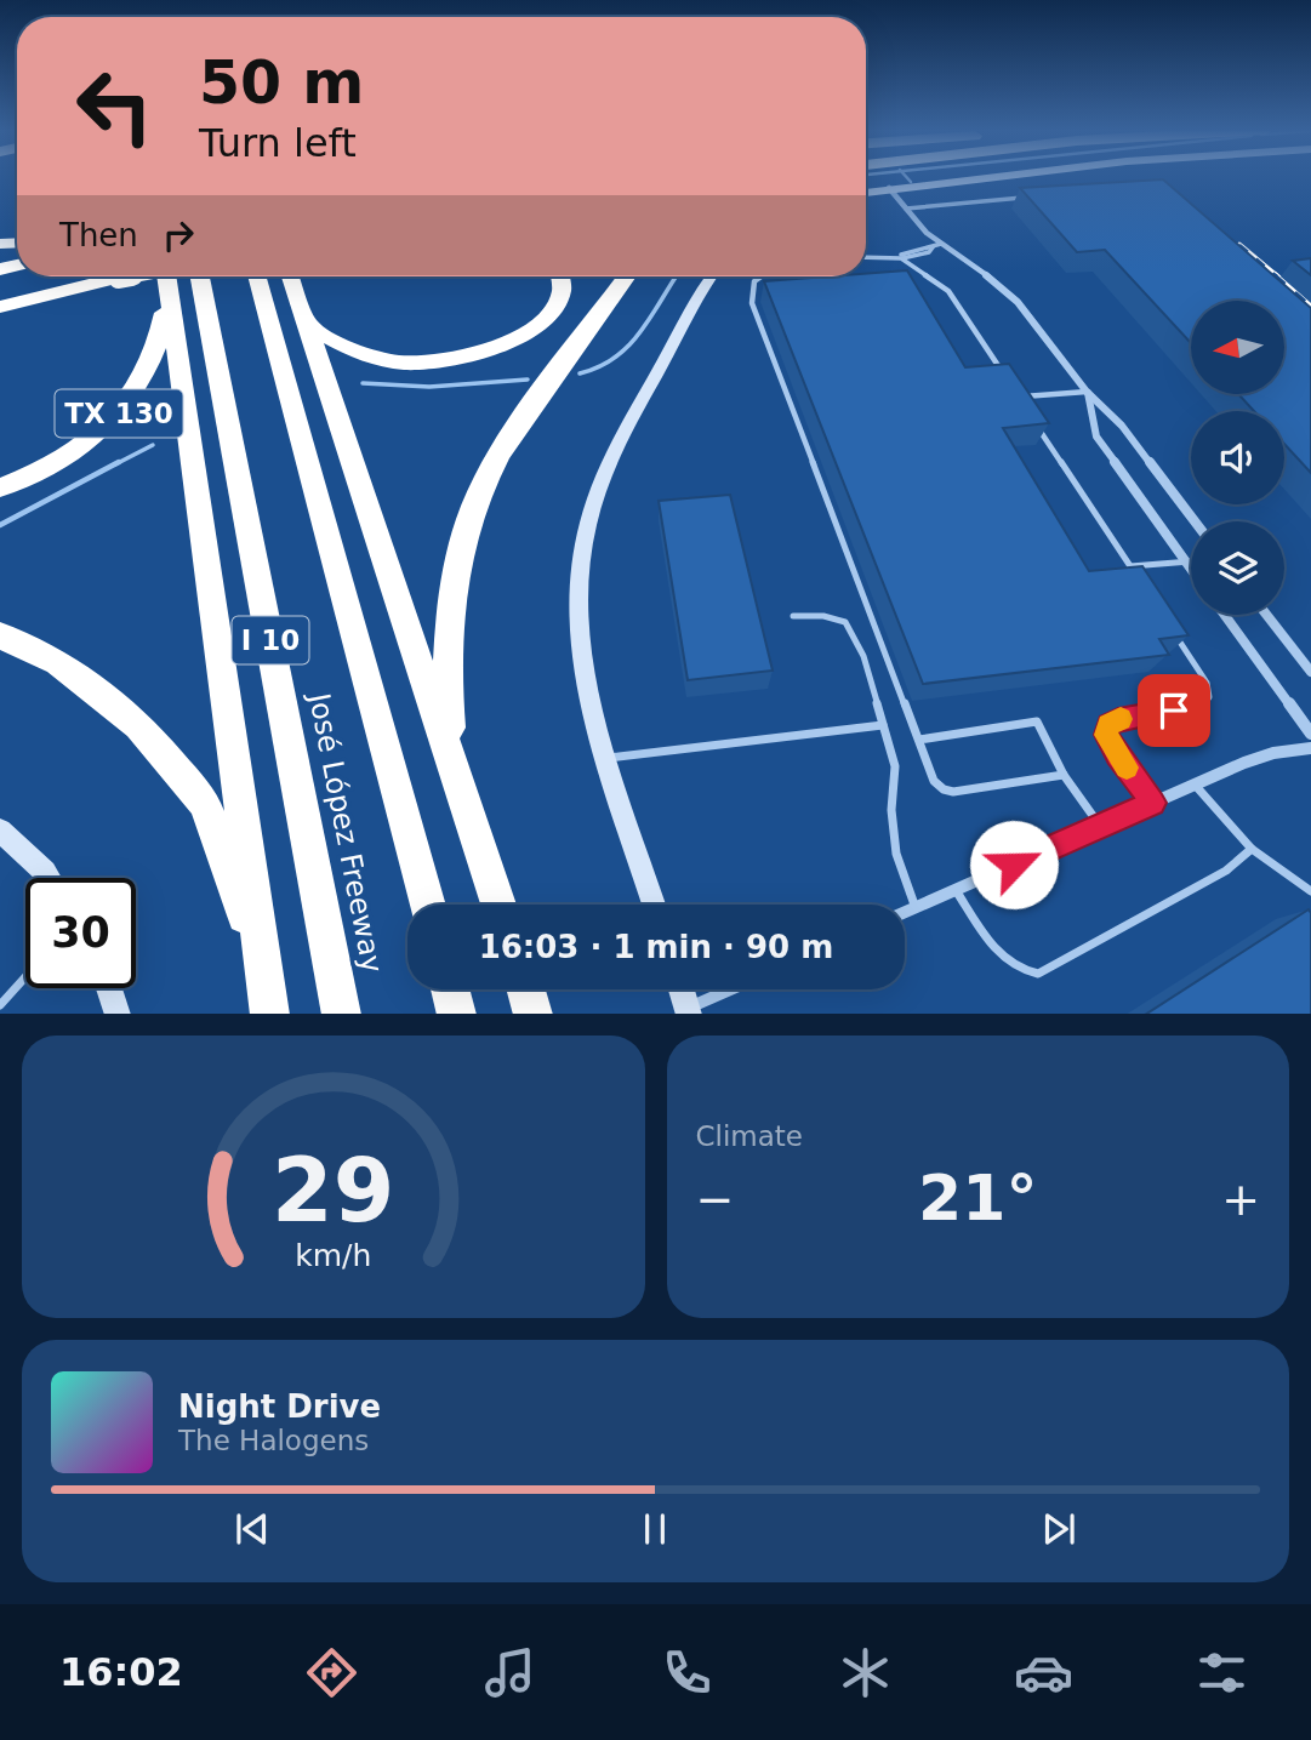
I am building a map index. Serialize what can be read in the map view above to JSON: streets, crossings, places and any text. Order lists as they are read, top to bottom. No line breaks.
{"streets":{"highway":["TX 130","I 10","José López Freeway"]},"north":"left","page":{"turn":["50 m","Turn left"],"then":"Then","limit":"30","trip":"16:03 · 1 min · 90 m","tile":"Climate","heat":["−","21°","+"],"song":["Night Drive","The Halogens"],"tabs":"16:02","gauge":["29","km/h"]}}
